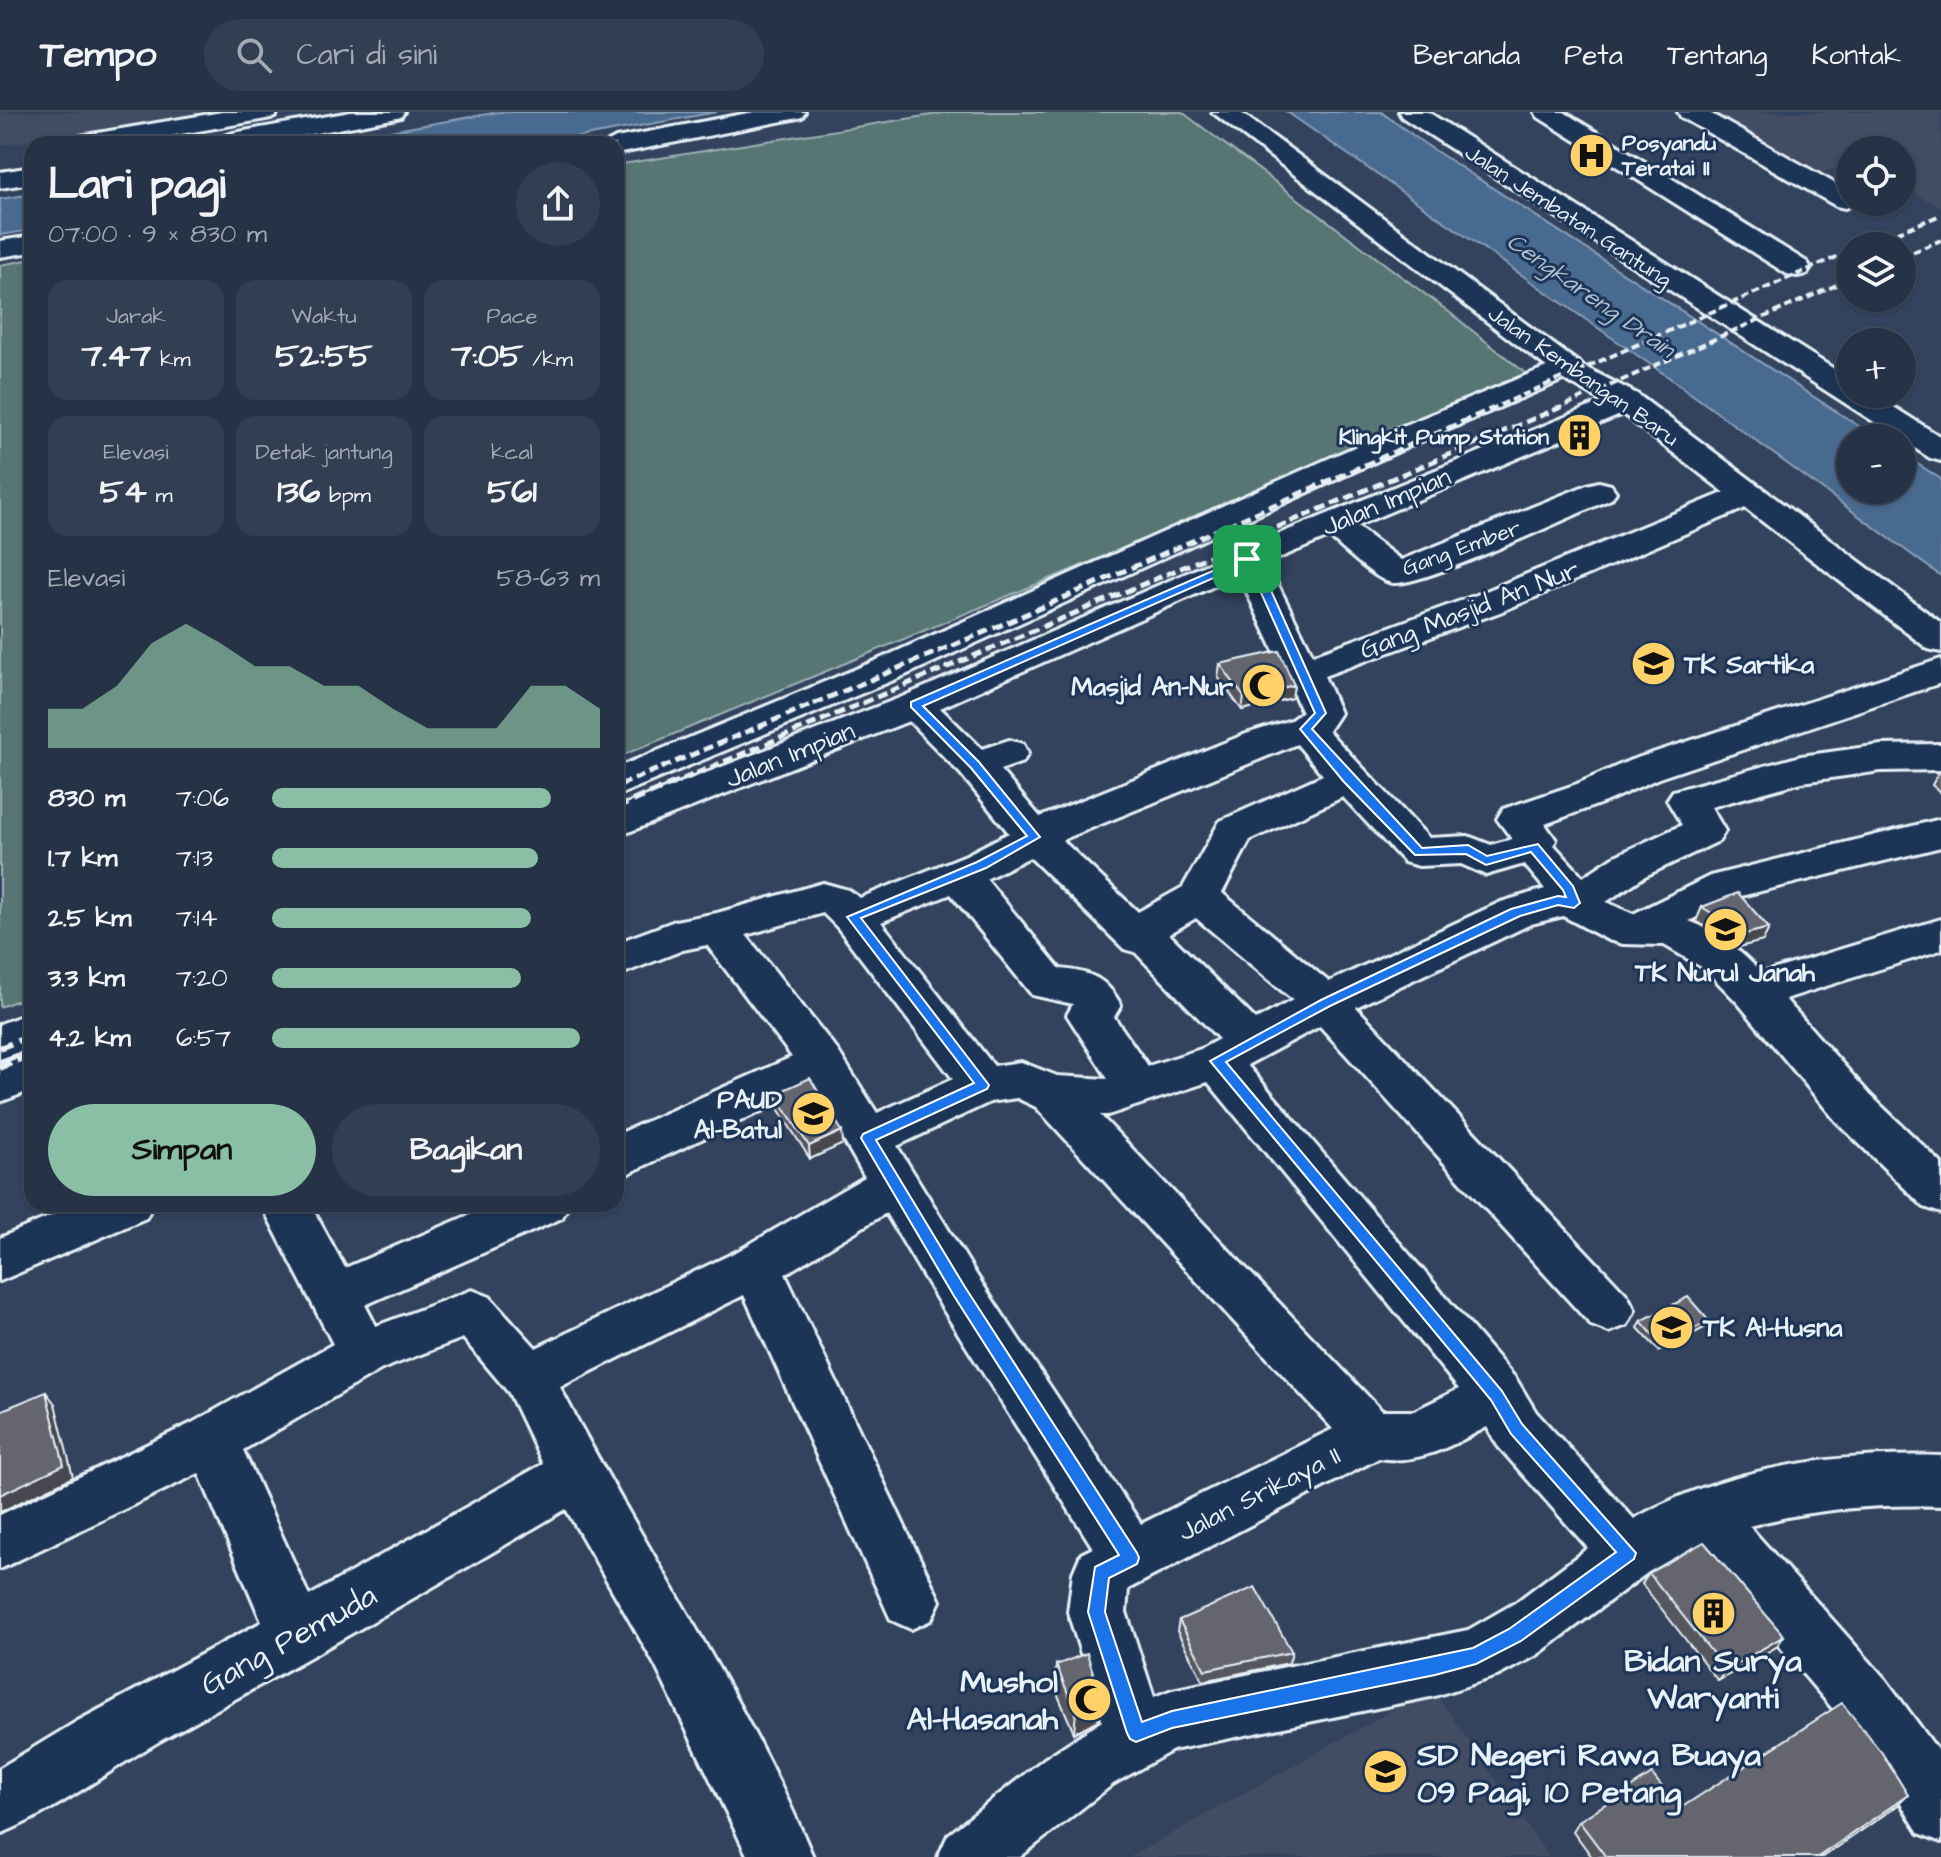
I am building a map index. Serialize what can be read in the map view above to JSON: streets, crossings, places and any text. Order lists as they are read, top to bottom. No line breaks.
{"streets":{"main road":["Jalan Jembatan Gantung","Jalan Kembangan Baru","Jalan Impian","Gang Ember","Gang Masjid An Nur","Jalan Srikaya II","Gang Pemuda"]},"crossings":[["Jalan Kembangan Baru","Jalan Impian"],["Jalan Kembangan Baru","Gang Masjid An Nur"],["Jalan Impian","Gang Ember"]],"water":["Cengkareng Drain"],"places":{"hospital":["Posyandu Teratai II"],"building":["Klingkit Pump Station","Bidan Surya Waryanti"],"school or university":["TK Sartika","TK Nurul Janah","PAUD Al-Batul","TK Al-Husna","SD Negeri Rawa Buaya 09 Pagi, 10 Petang"],"mosque":["Masjid An-Nur","Mushol Al-Hasanah"]},"page":{"header":"Tempo","search":"Cari di sini","nav":["Beranda","Peta","Tentang","Kontak"],"map_buttons":["+","−"],"heading":["Lari pagi","07:00 · 9 × 830 m"],"stats":[["Jarak","7.47 km"],["Waktu","52:55"],["Pace","7:05 /km"],["Elevasi","54 m"],["Detak jantung","136 bpm"],["kcal","561"]],"chart":["Elevasi","58–63 m"],"list":[{"name":"830 m","note":"7:06"},{"name":"1.7 km","note":"7:13"},{"name":"2.5 km","note":"7:14"},{"name":"3.3 km","note":"7:20"},{"name":"4.2 km","note":"6:57"}],"buttons":["Simpan","Bagikan"]}}
